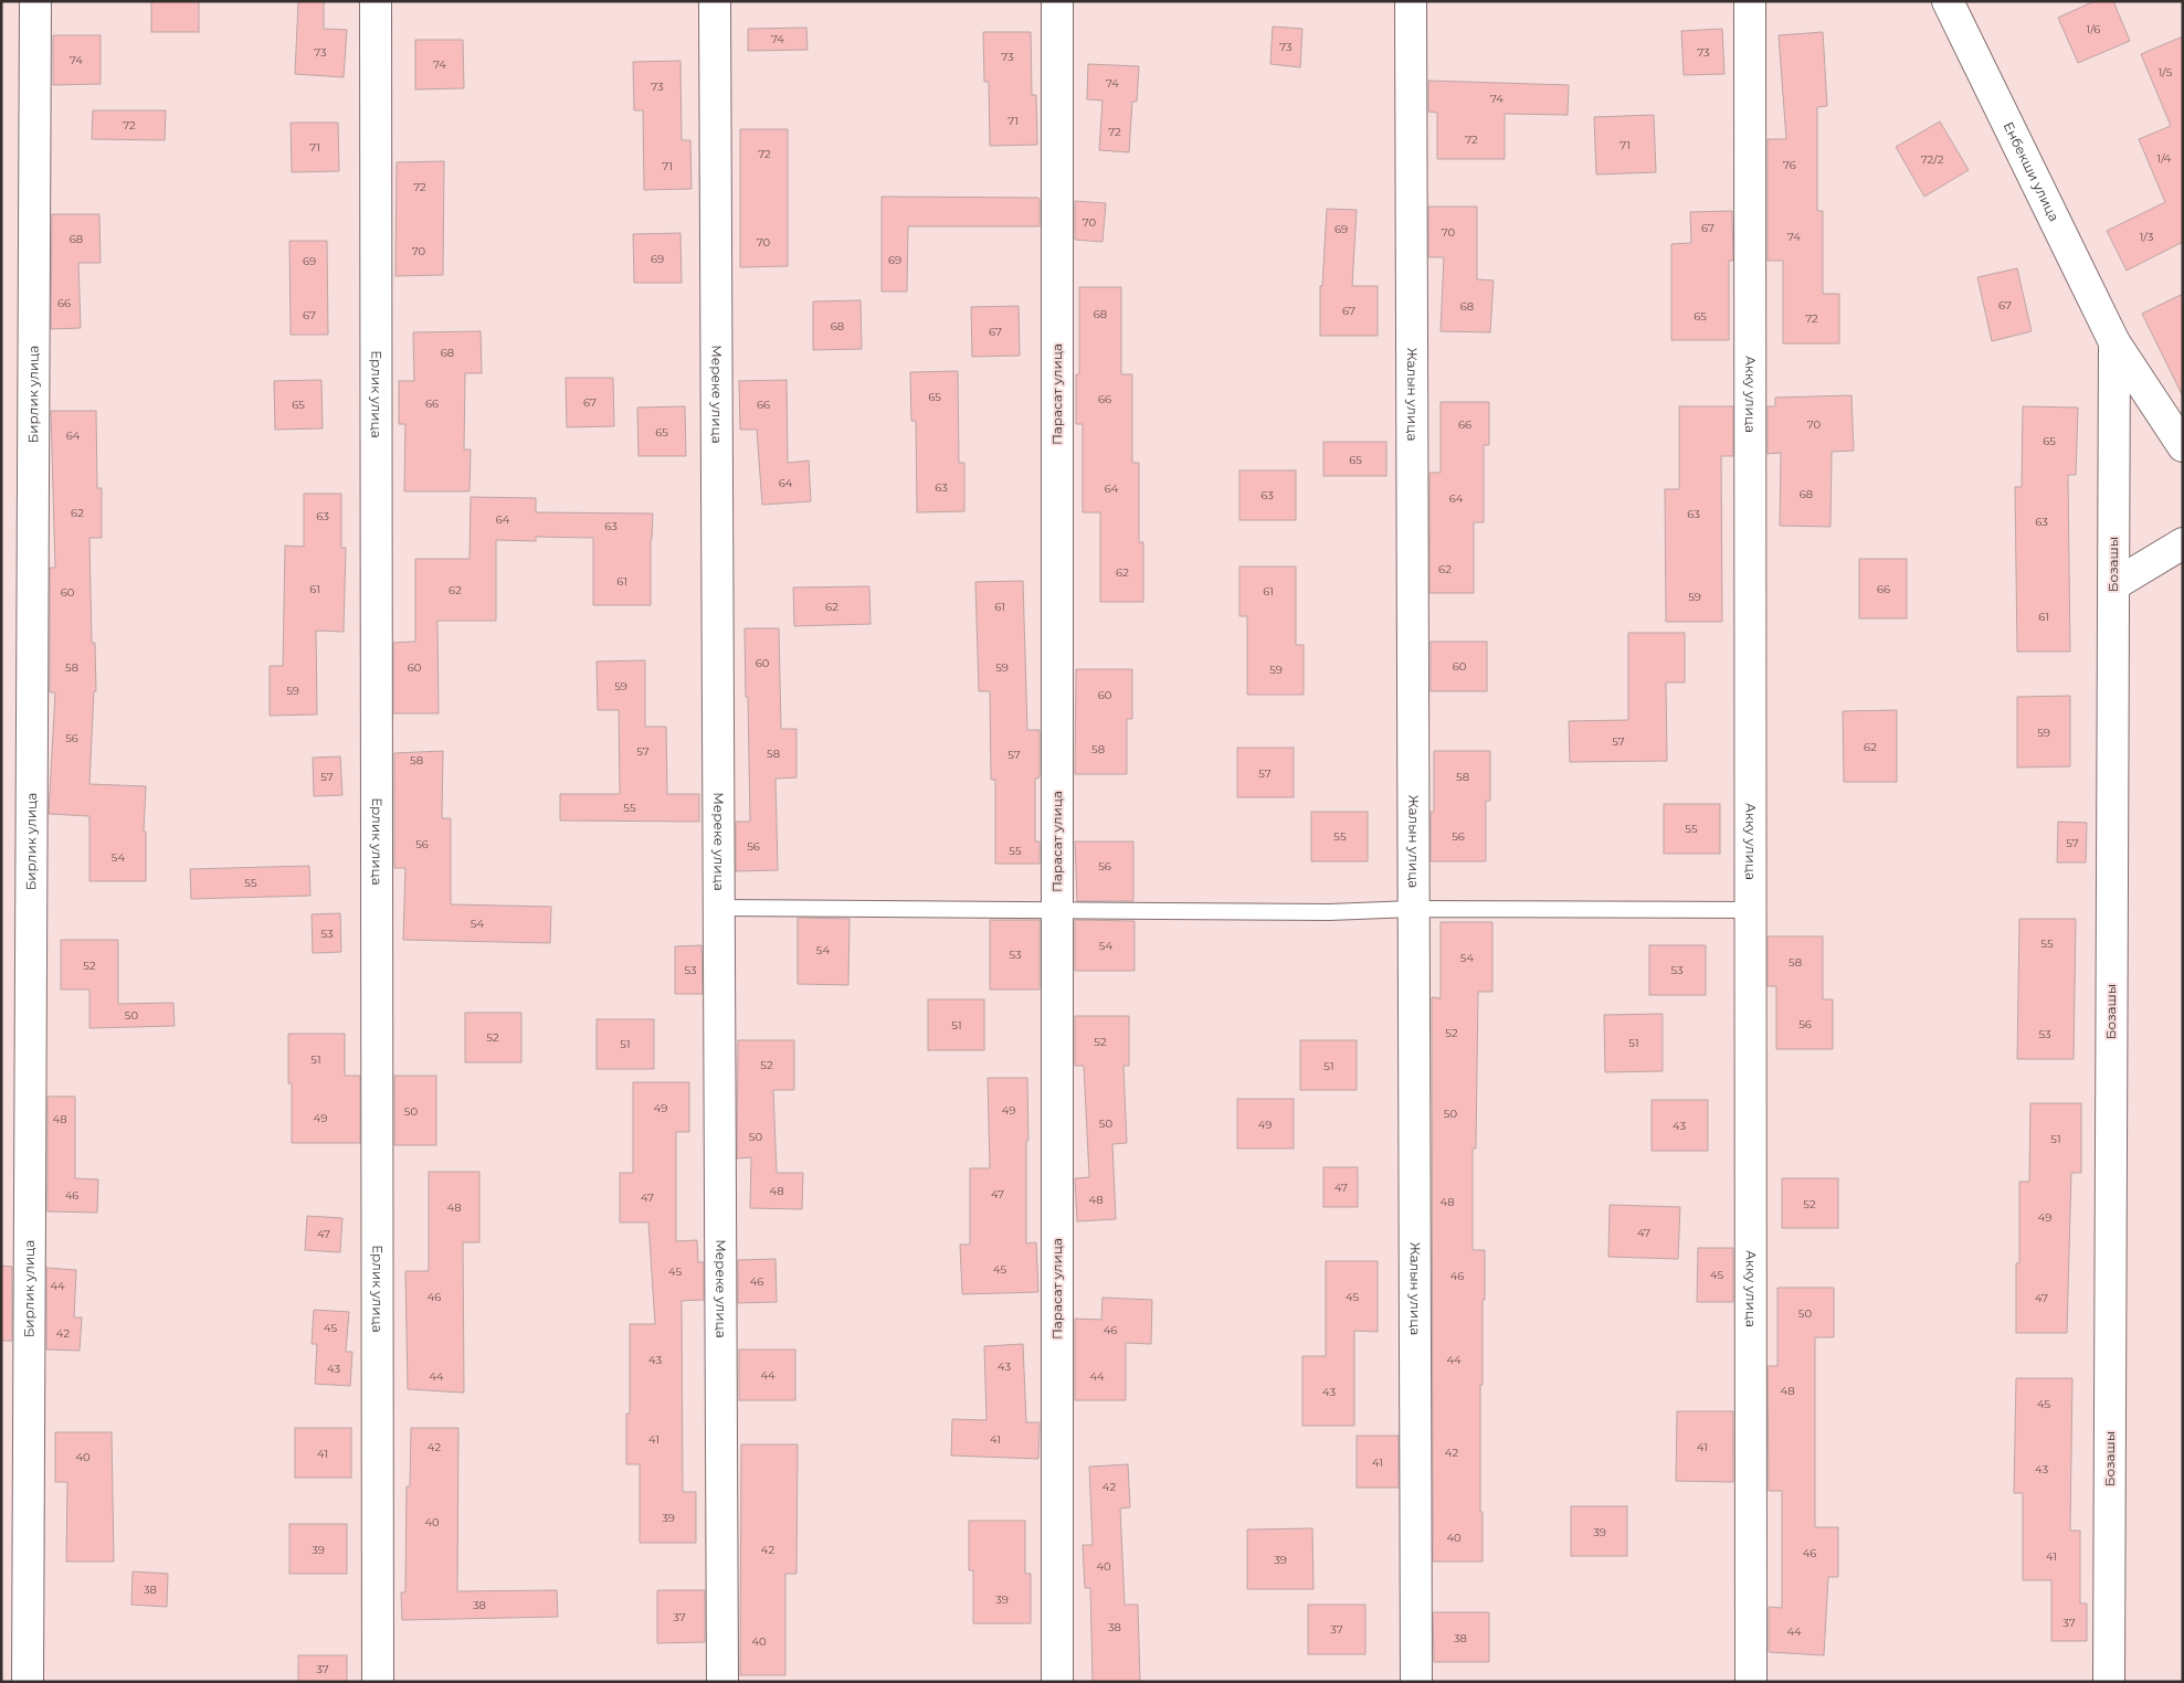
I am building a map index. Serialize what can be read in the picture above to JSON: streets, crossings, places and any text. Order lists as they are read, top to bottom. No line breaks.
{"streets":{"street":["Енбекши улица","Бирлик улица","Ерлик улица","Мереке улица","Парасат улица","Жалын улица","Акку улица","Бозашы"]},"crossings":[["Енбекши улица","Бозашы"]],"house_numbers":["1/6","74","73","73","73","73","74","74","1/5","74","73","74","71","72","72","72","71","71","72","1/4","72/2","76","71","72","70","67","69","70","74","1/3","68","70","70","69","69","69","66","67","68","67","68","67","65","72","68","67","68","65","66","67","66","65","66","66","70","65","64","65","65","64","63","64","68","63","64","62","63","63","64","63","63","62","62","61","61","66","62","61","60","59","62","61","61","60","60","58","60","59","59","59","59","60","59","56","57","62","58","57","58","57","58","57","57","58","55","55","55","56","57","56","56","55","54","56","55","54","53","55","54","54","53","54","58","52","53","53","50","56","51","52","53","52","52","51","51","51","52","51","49","49","50","50","49","48","50","49","43","50","51","47","48","47","46","47","48","48","52","48","49","47","47","45","45","45","46","46","44","46","45","47","50","45","46","42","43","44","43","43","44","44","44","48","43","45","41","41","42","41","42","41","40","41","43","42","39","40","39","40","39","42","46","41","39","40","38","39","38","37","37","38","37","44","38","40","37"]}
